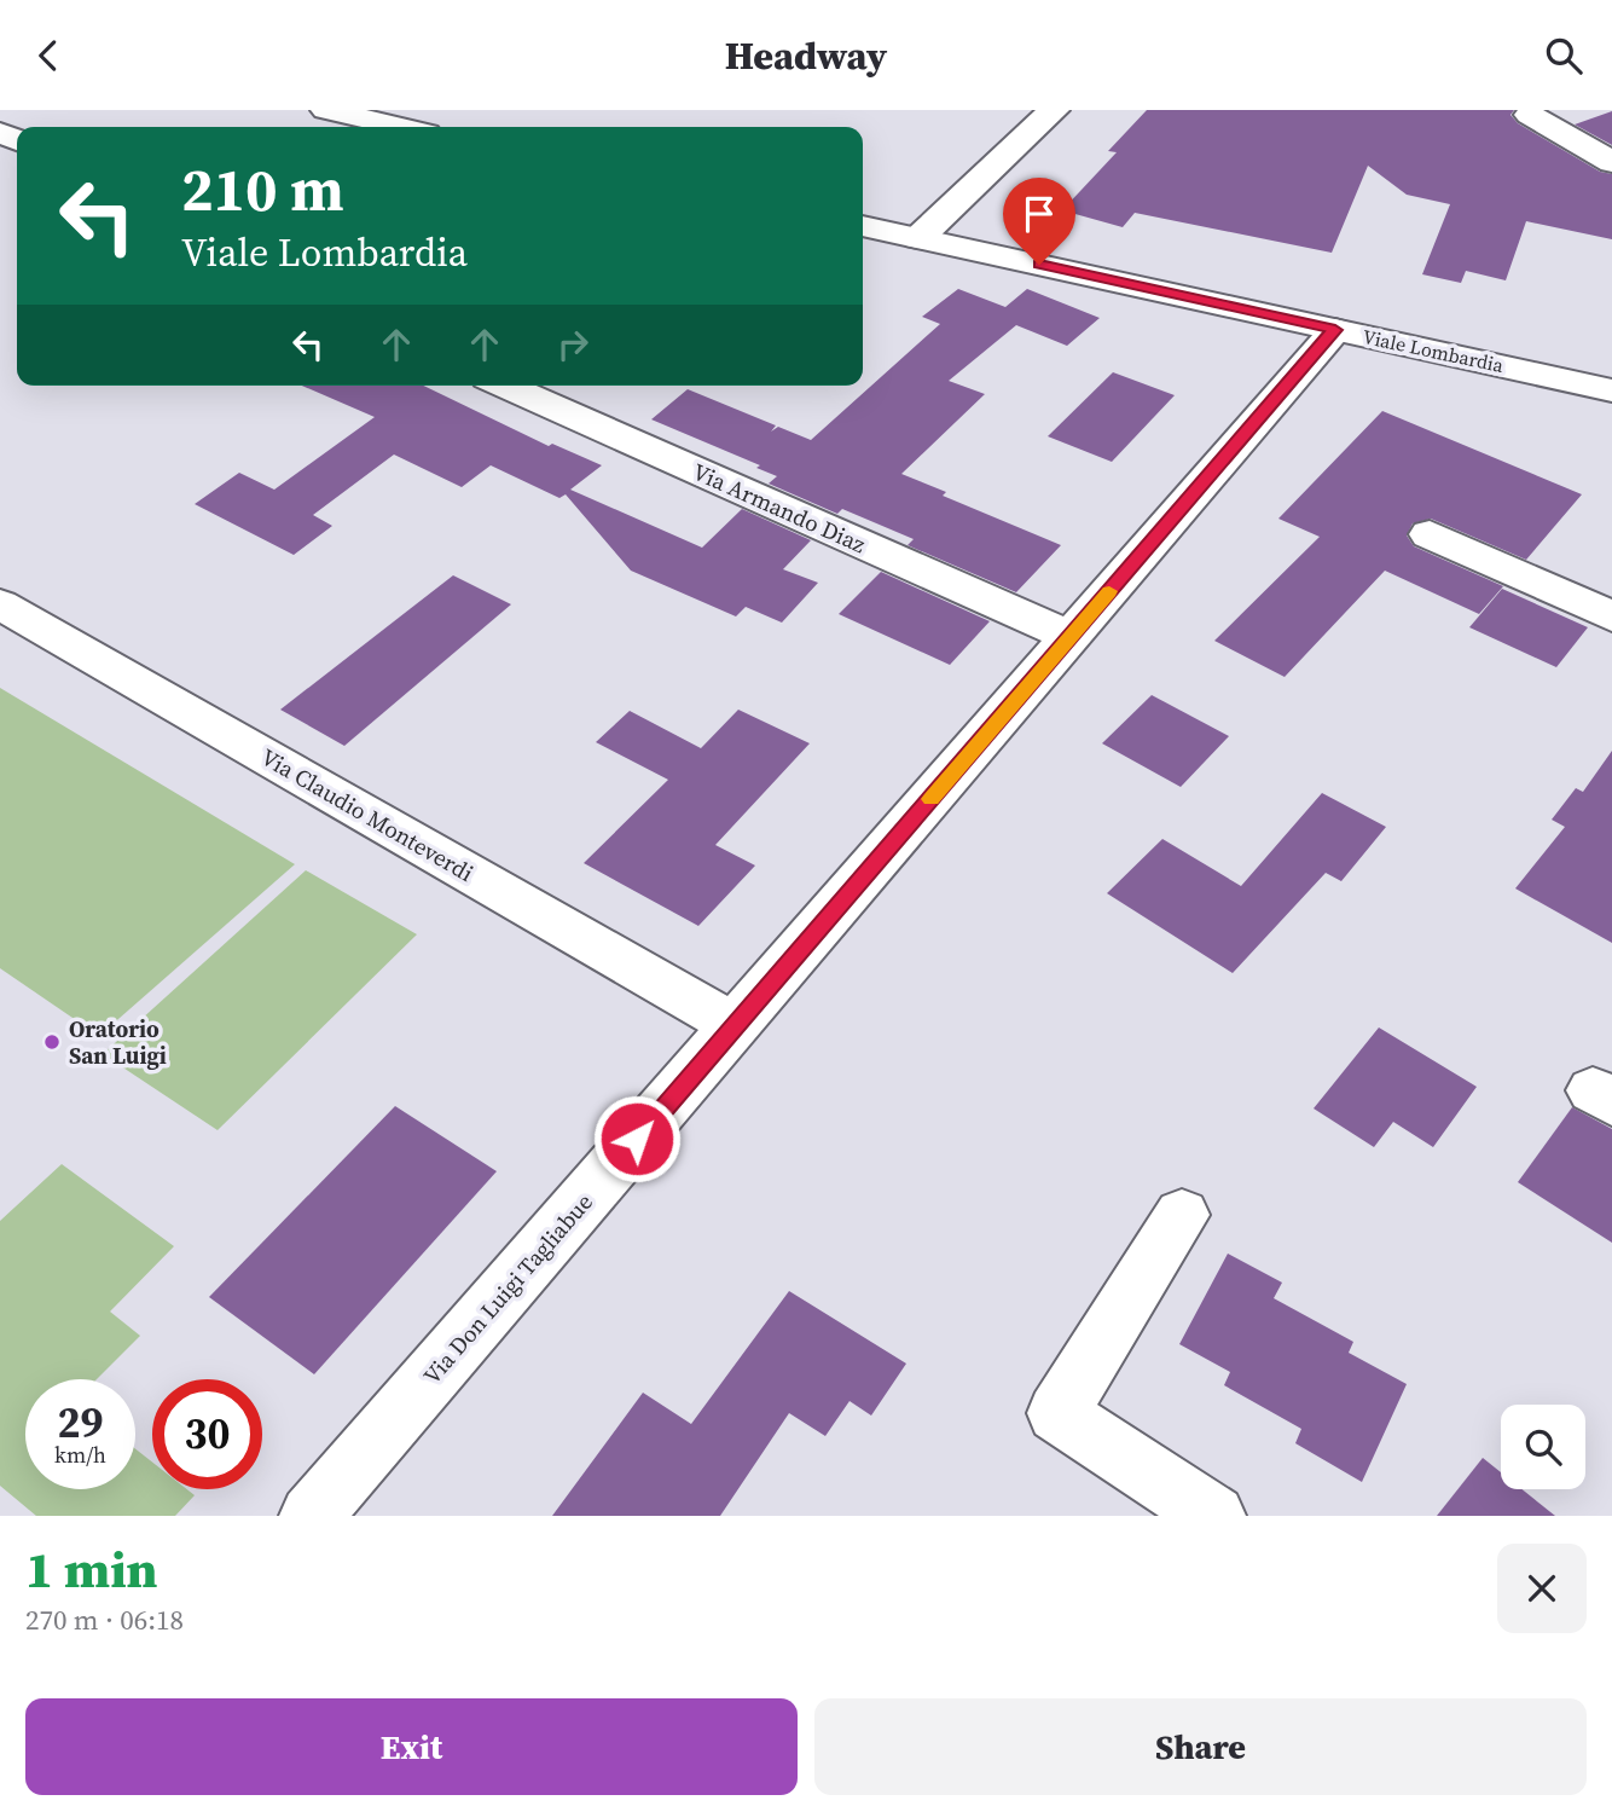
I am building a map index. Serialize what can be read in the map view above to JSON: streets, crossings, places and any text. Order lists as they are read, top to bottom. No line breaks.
{"streets":{"street":["Viale Lombardia","Via Armando Diaz","Via Claudio Monteverdi","Via Don Luigi Tagliabue"]},"crossings":[["Viale Lombardia","Via Don Luigi Tagliabue"],["Via Armando Diaz","Via Don Luigi Tagliabue"],["Via Claudio Monteverdi","Via Don Luigi Tagliabue"]],"places":["Oratorio San Luigi"],"page":{"header":"Headway","turn":["210 m","Viale Lombardia"],"speed":"29 km/h","limit":"30","heading":["1 min","270 m · 06:18"],"buttons":["Exit","Share"]}}
